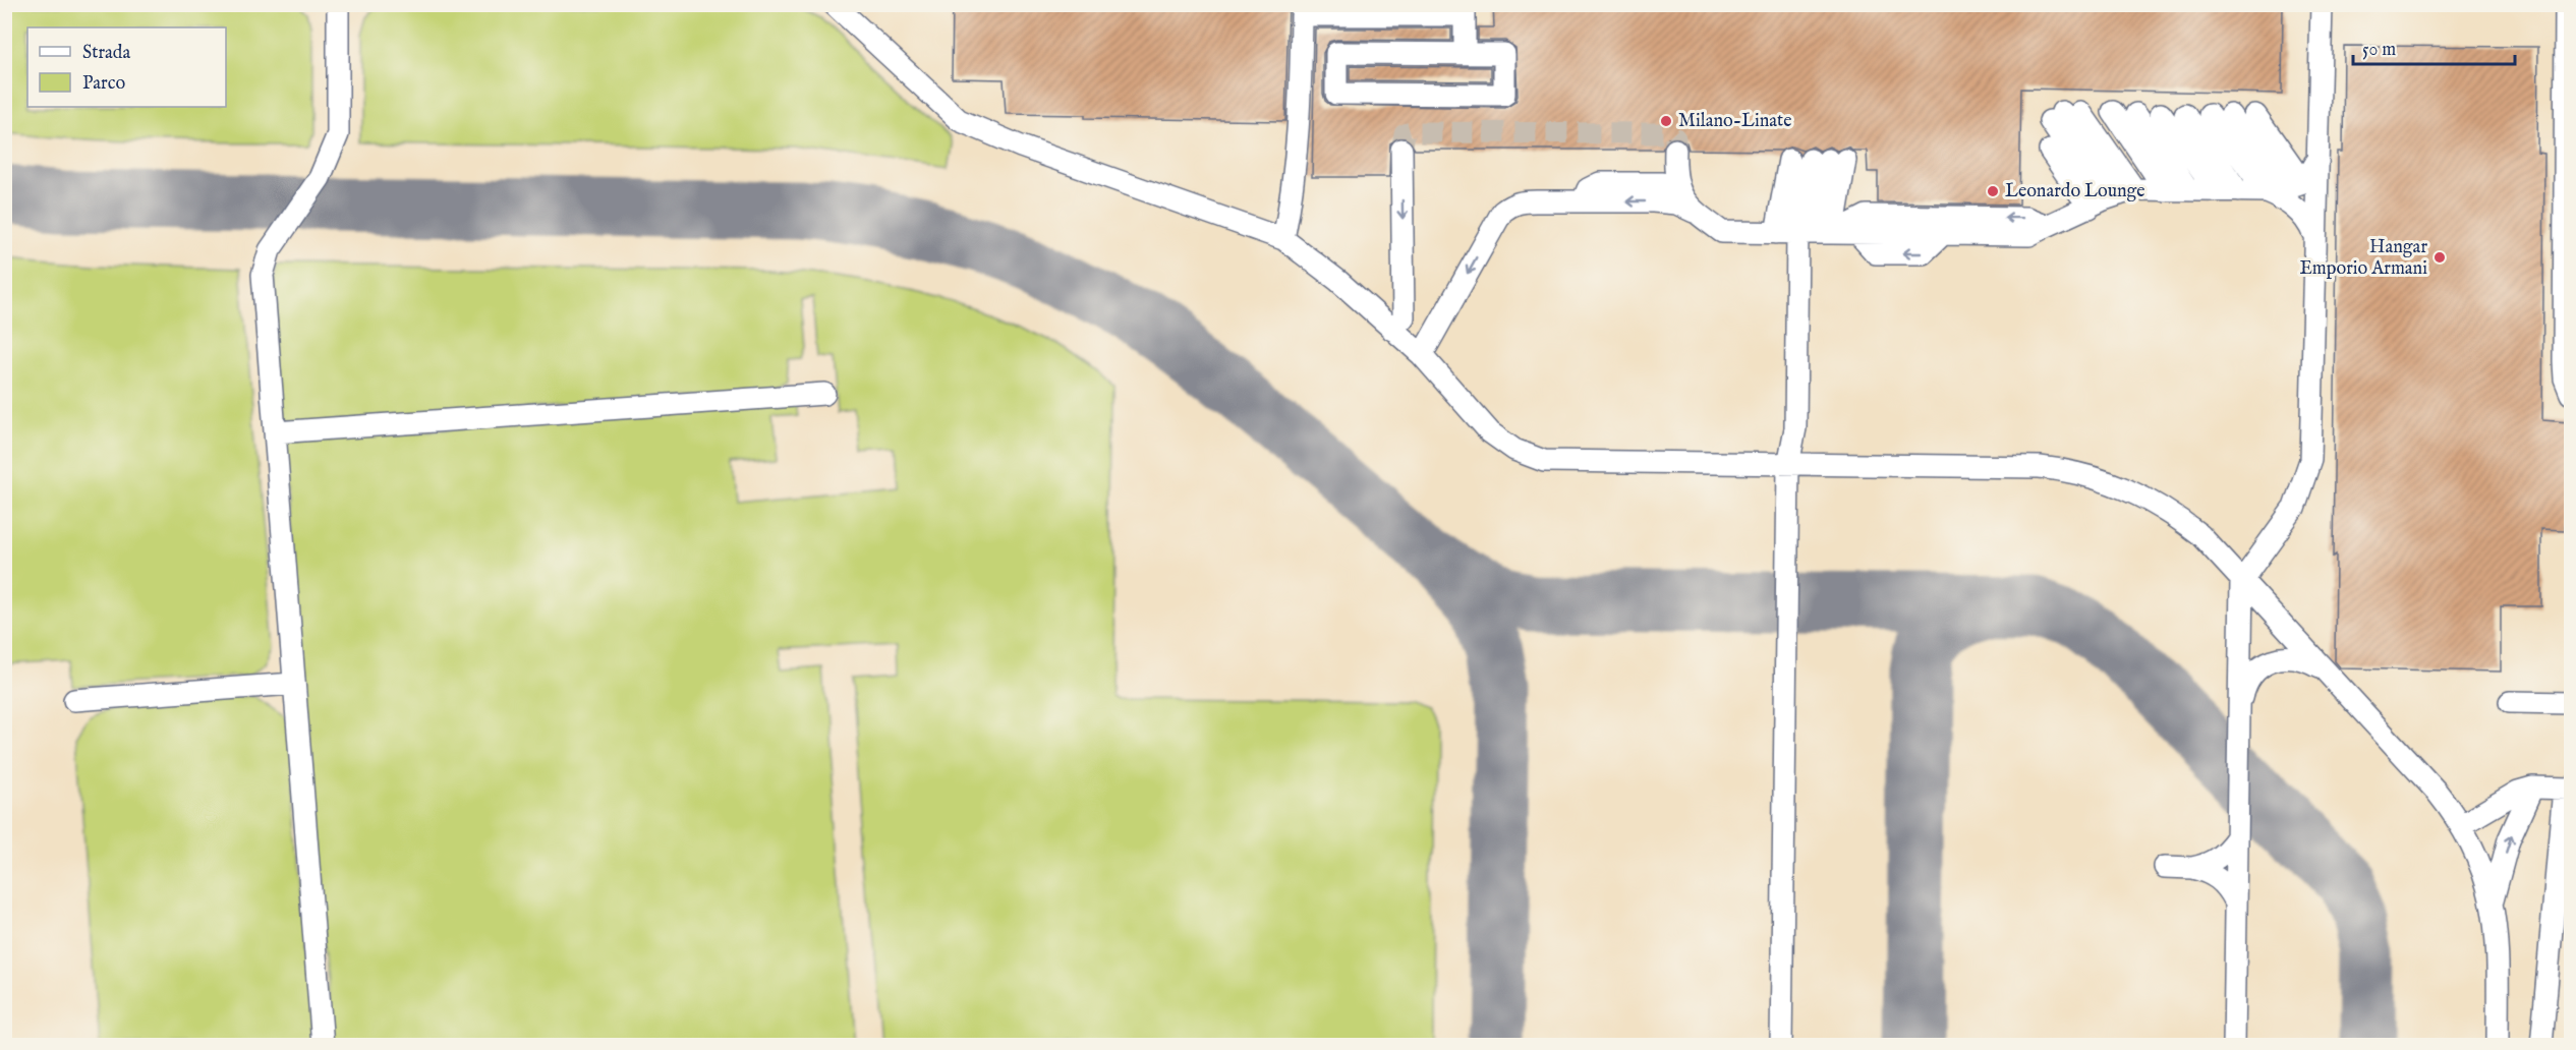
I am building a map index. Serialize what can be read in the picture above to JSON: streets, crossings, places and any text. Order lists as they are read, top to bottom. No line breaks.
{"places":["Milano-Linate","Leonardo Lounge","Hangar Emporio Armani"],"legend":["Strada","Parco"],"scale_bar":"50 m"}
